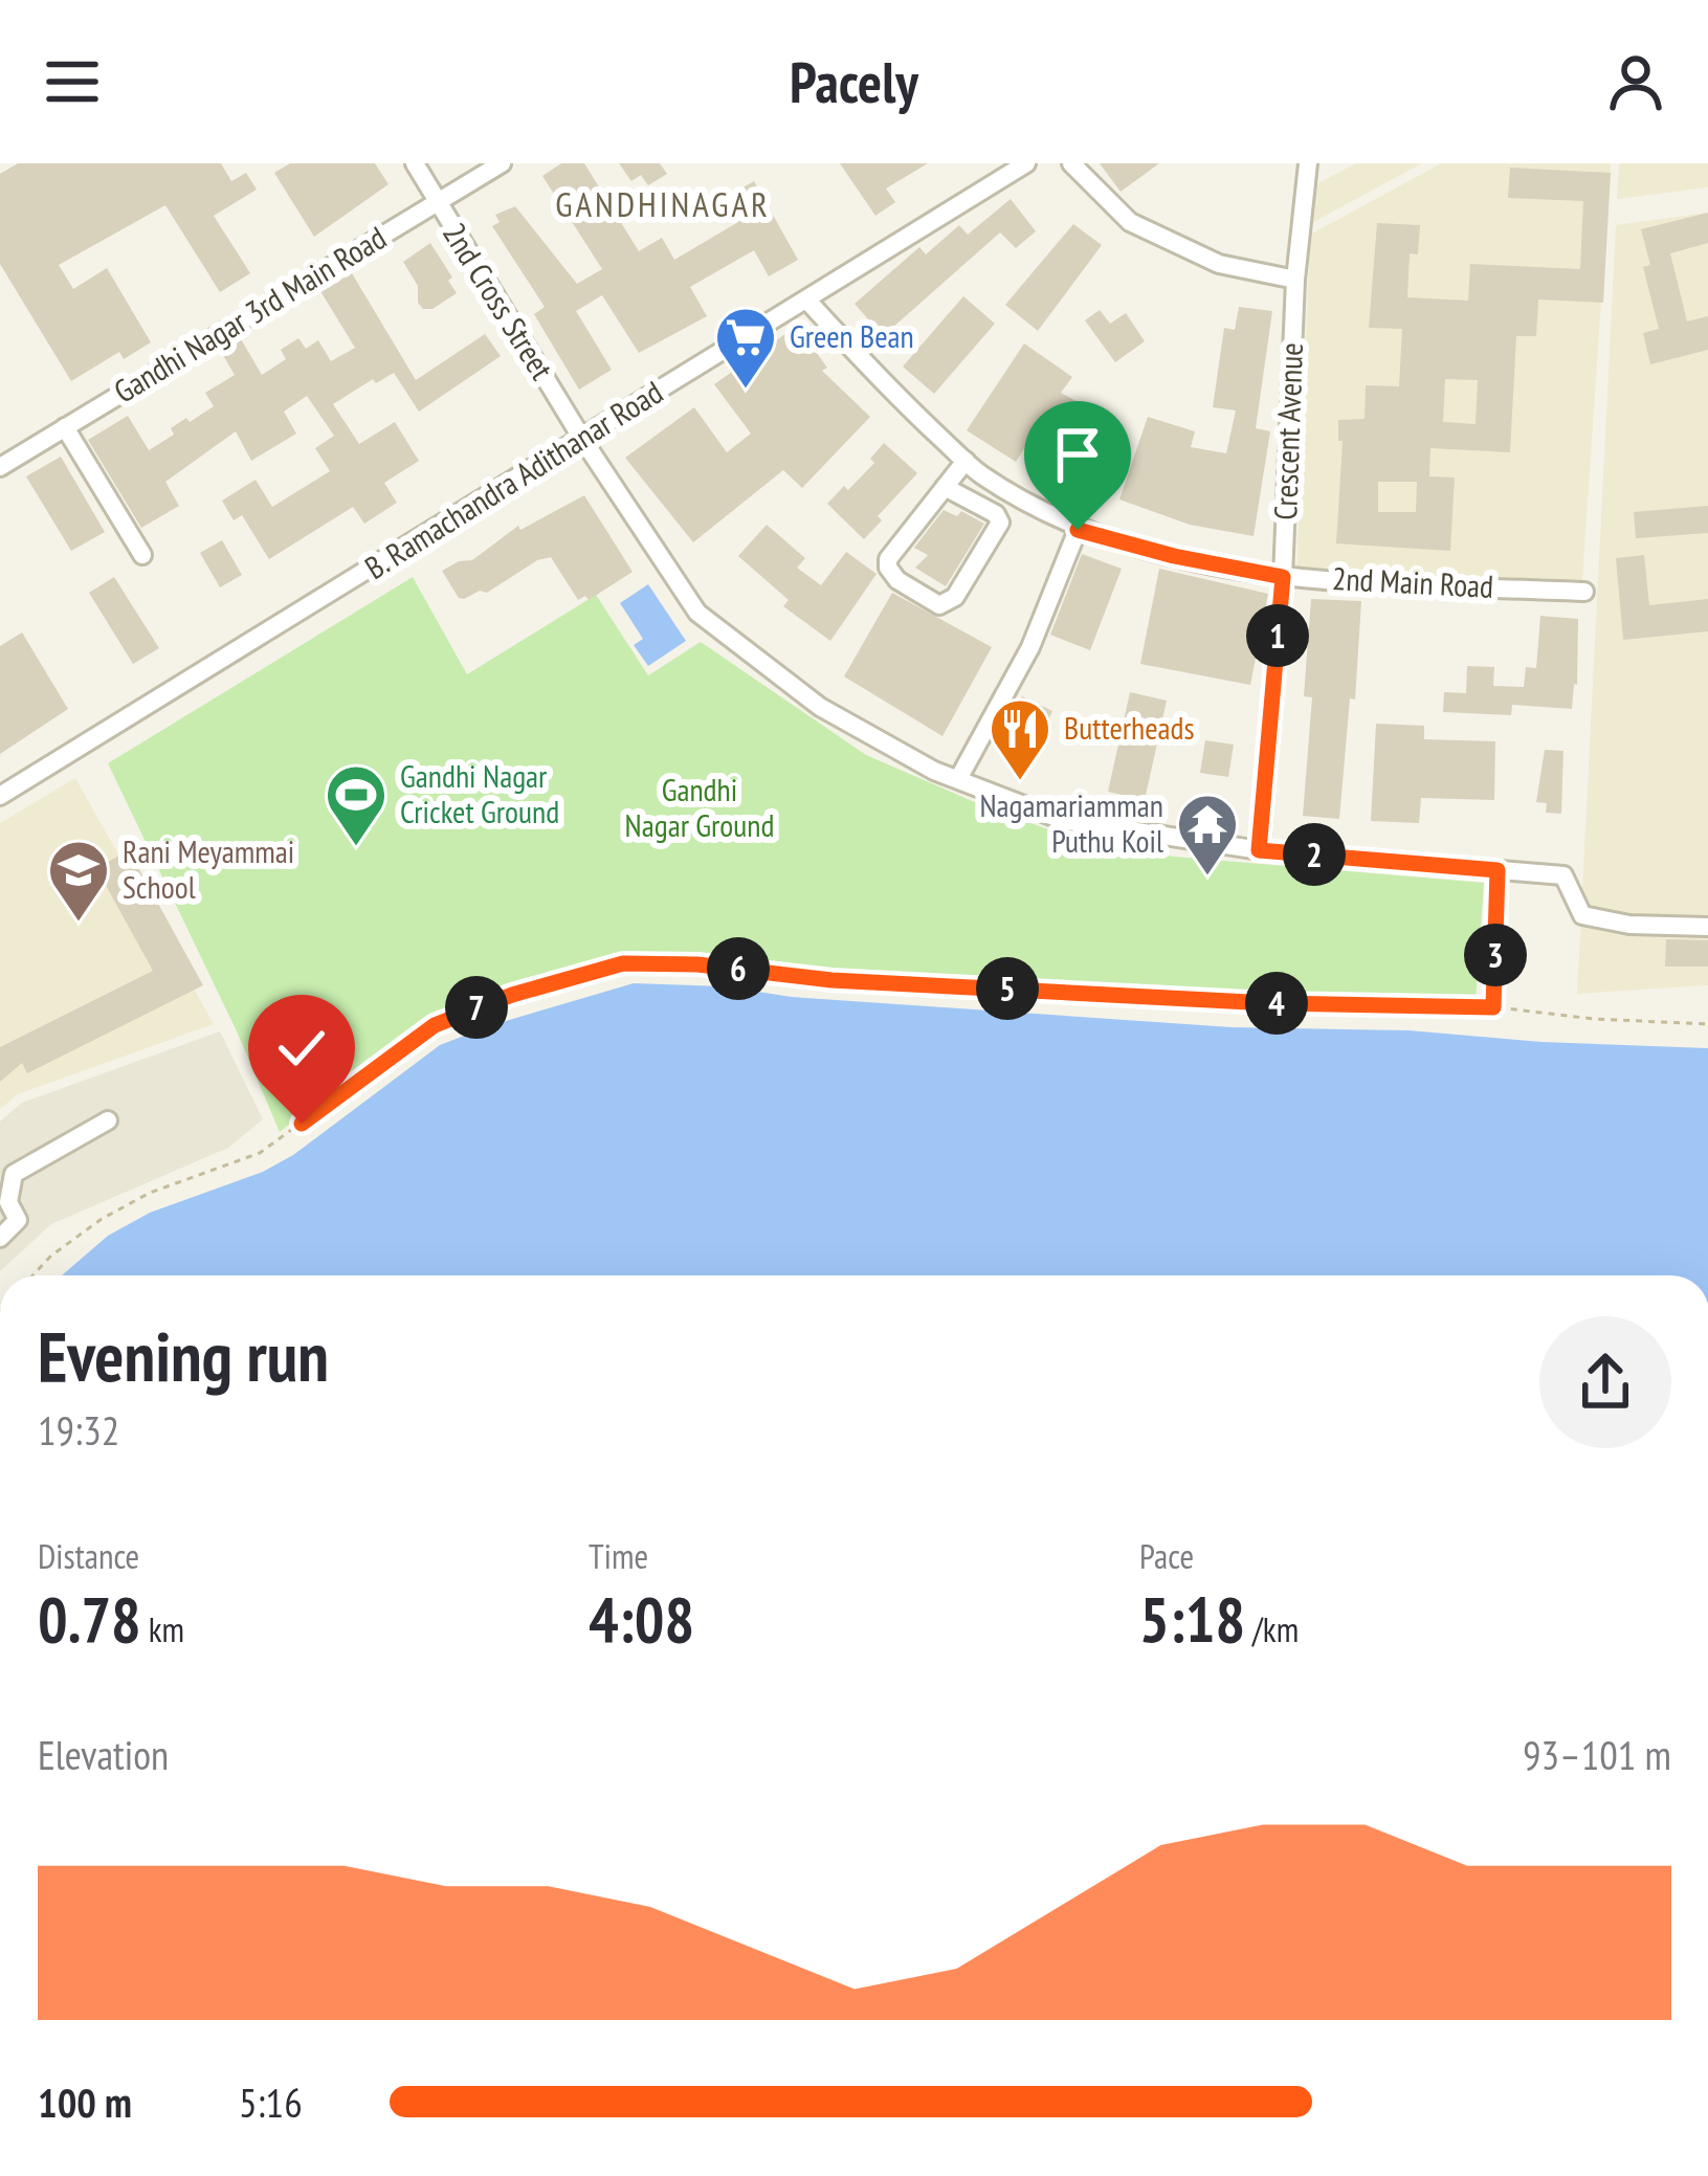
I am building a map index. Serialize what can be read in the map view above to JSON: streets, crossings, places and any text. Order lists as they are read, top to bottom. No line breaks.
{"streets":{"street":["2nd Cross Street","Gandhi Nagar 3rd Main Road","Crescent Avenue","B. Ramachandra Adithanar Road","2nd Main Road"]},"crossings":[["2nd Cross Street","Gandhi Nagar 3rd Main Road"],["2nd Cross Street","Crescent Avenue"],["2nd Cross Street","B. Ramachandra Adithanar Road"],["Crescent Avenue","2nd Main Road"],["B. Ramachandra Adithanar Road","2nd Main Road"]],"districts":["GANDHINAGAR"],"parks":["Gandhi Nagar Ground"],"places":{"supermarket":["Green Bean"],"restaurant":["Butterheads"],"sports":["Gandhi Nagar Cricket Ground"],"temple":["Nagamariamman Puthu Koil"],"school or university":["Rani Meyammai School"]},"page":{"header":"Pacely","pins":["1","2","3","6","5","4","7"],"heading":["Evening run","19:32"],"stats":[["Distance","0.78 km"],["Time","4:08"],["Pace","5:18 /km"]],"chart":["Elevation","93–101 m"],"list":[{"name":"100 m","note":"5:16"}]}}
